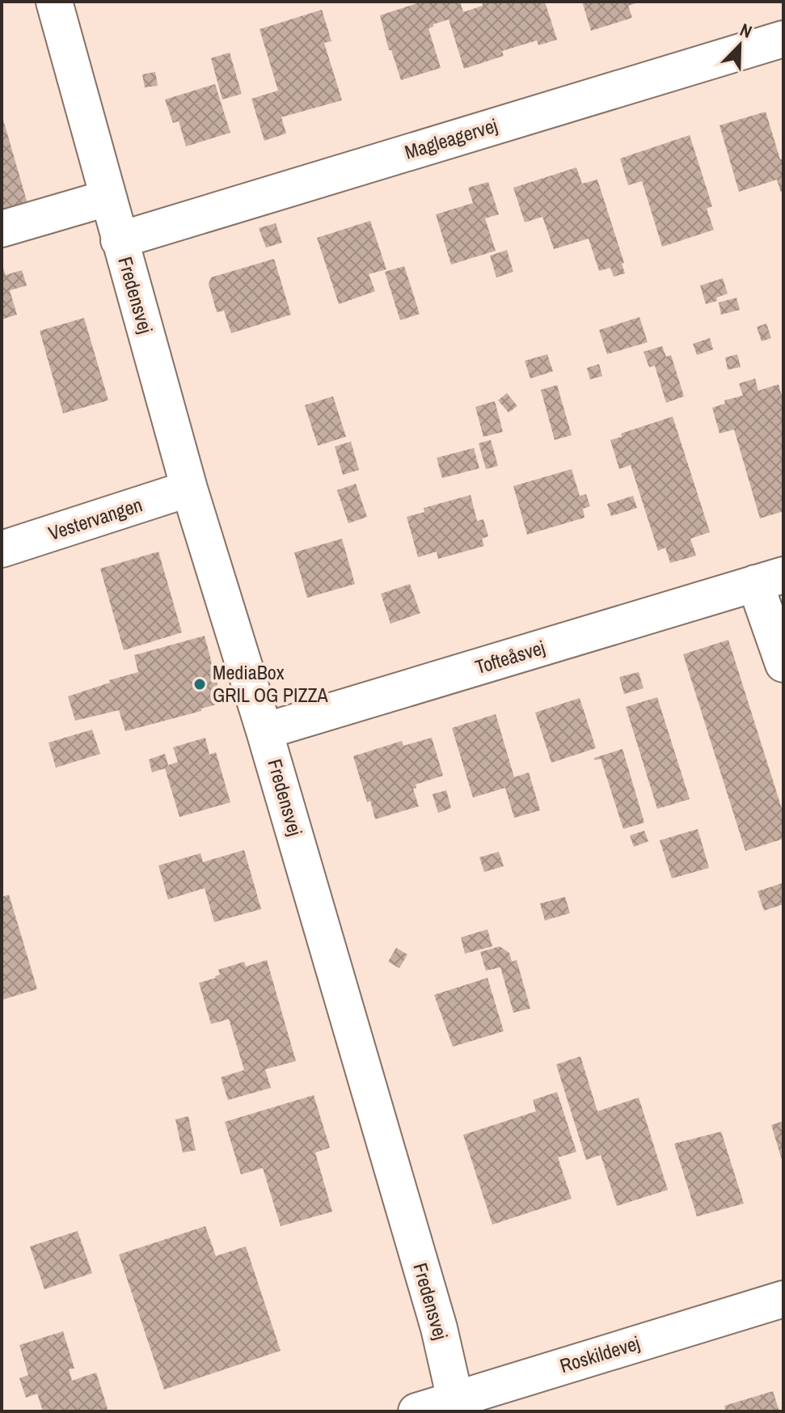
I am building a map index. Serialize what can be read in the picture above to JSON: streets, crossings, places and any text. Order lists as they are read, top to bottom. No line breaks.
{"streets":{"street":["Magleagervej","Fredensvej","Vestervangen","Tofteåsvej","Roskildevej"]},"crossings":[["Magleagervej","Fredensvej"],["Fredensvej","Vestervangen"],["Fredensvej","Tofteåsvej"],["Fredensvej","Roskildevej"]],"places":["MediaBox GRIL OG PIZZA"],"north":"top right"}
